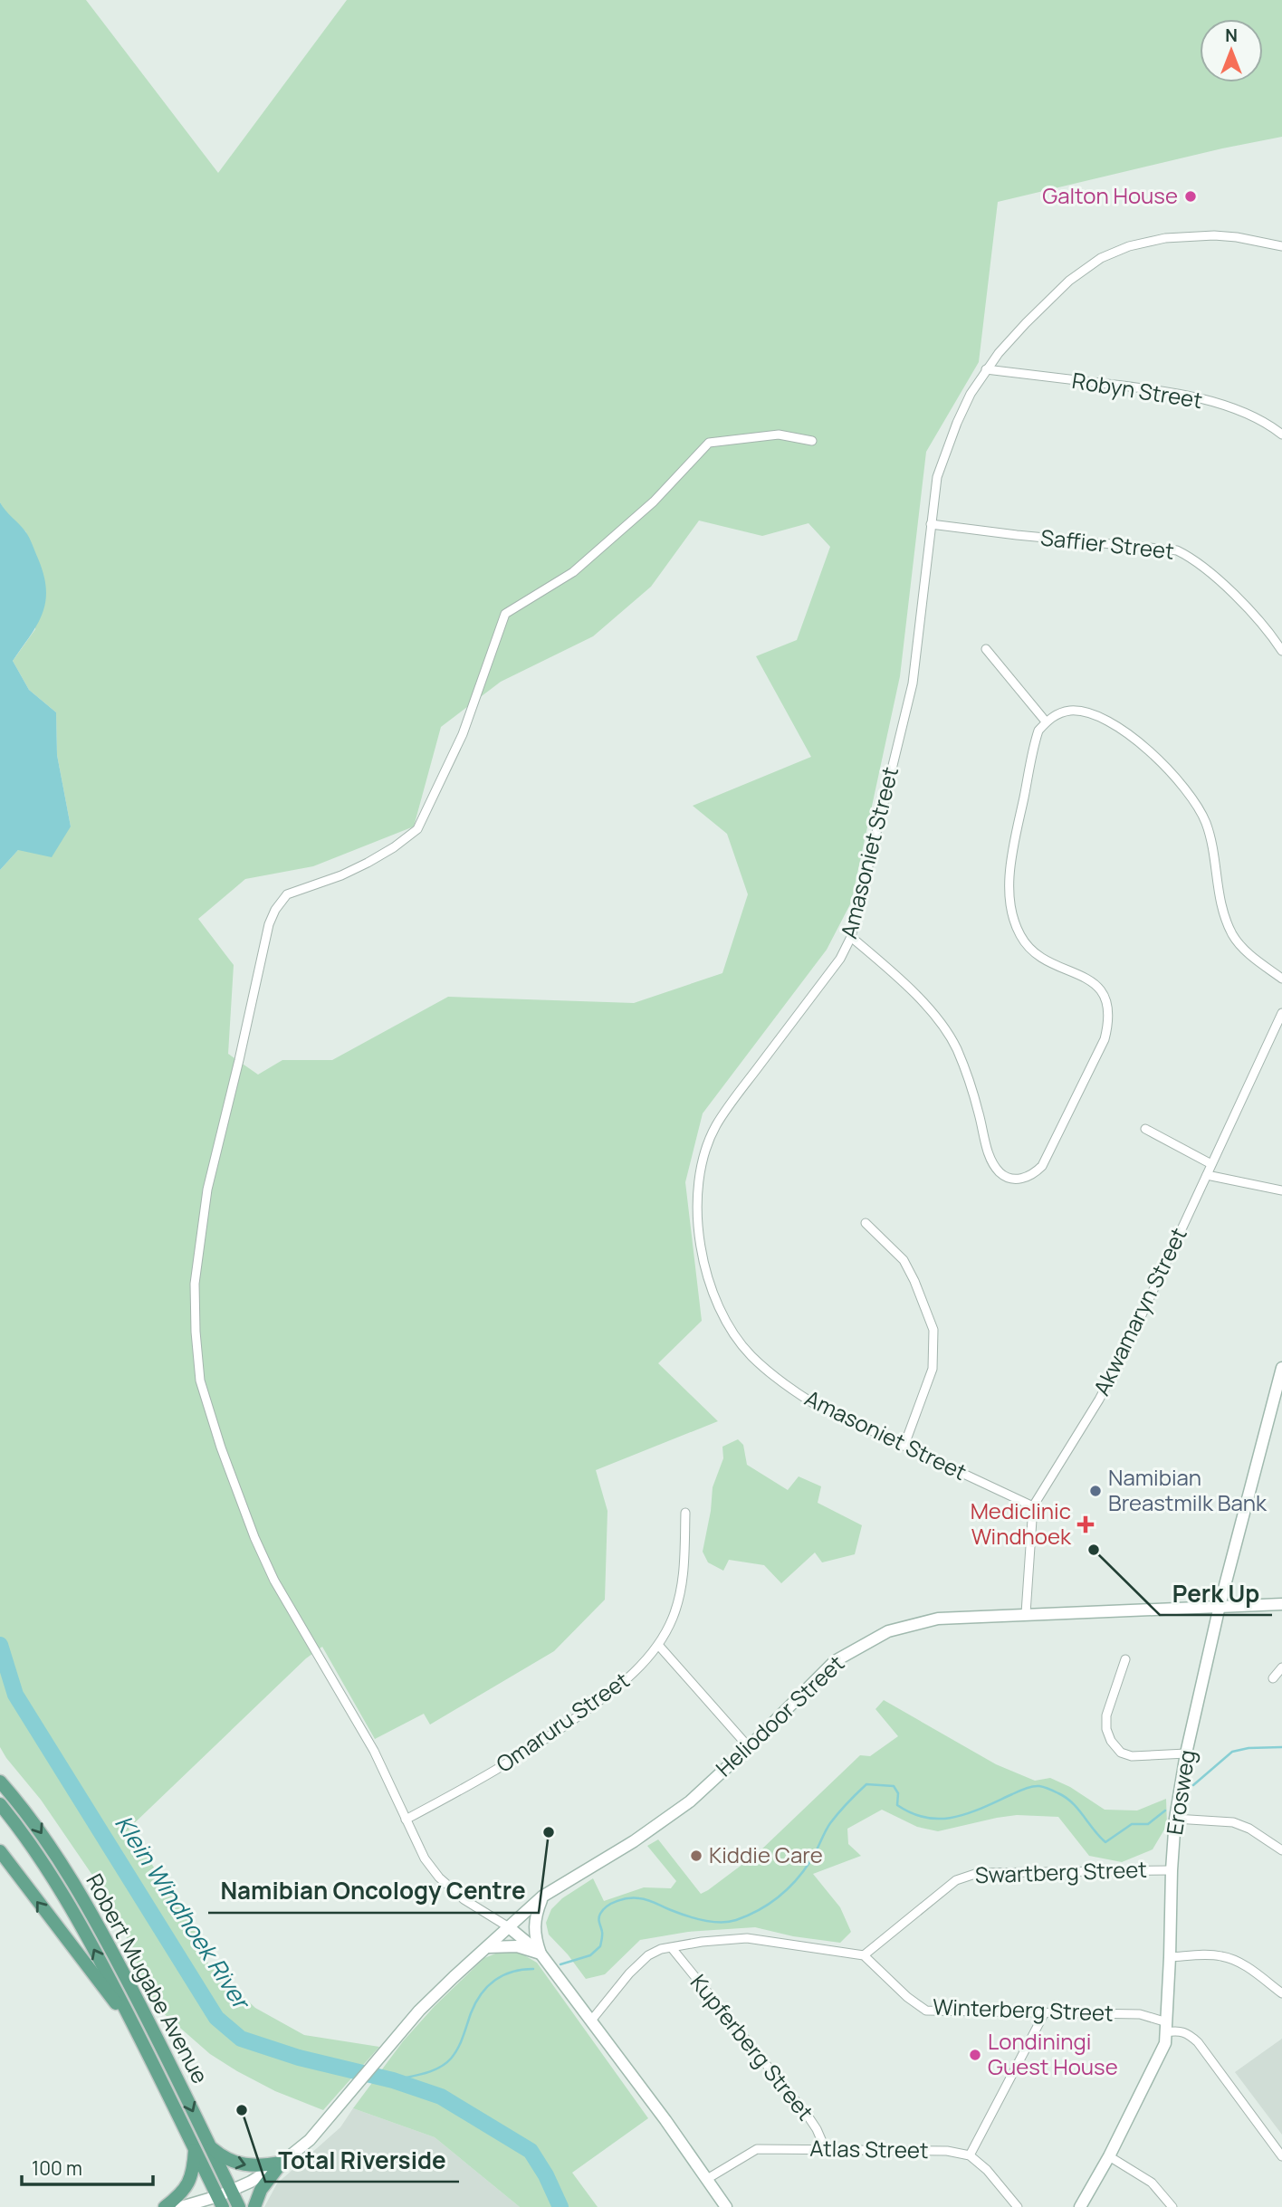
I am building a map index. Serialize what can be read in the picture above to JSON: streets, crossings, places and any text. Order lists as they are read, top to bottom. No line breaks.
{"streets":{"main road":["Robert Mugabe Avenue"],"street":["Robyn Street","Saffier Street","Amasoniet Street","Akwamaryn Street","Heliodoor Street","Omaruru Street","Erosweg","Swartberg Street","Winterberg Street","Kupferberg Street","Atlas Street"]},"crossings":[["Robyn Street","Amasoniet Street"],["Saffier Street","Amasoniet Street"],["Amasoniet Street","Akwamaryn Street"],["Akwamaryn Street","Heliodoor Street"],["Heliodoor Street","Erosweg"],["Heliodoor Street","Robert Mugabe Avenue"],["Erosweg","Swartberg Street"],["Erosweg","Winterberg Street"],["Swartberg Street","Winterberg Street"],["Kupferberg Street","Atlas Street"]],"water":["Klein Windhoek River"],"places":{"other":["Galton House","Namibian Breastmilk Bank","Perk Up","Namibian Oncology Centre","Kiddie Care","Londiningi Guest House","Total Riverside"],"health":["Mediclinic Windhoek"]},"scale_bar":"100 m","north":"top"}
